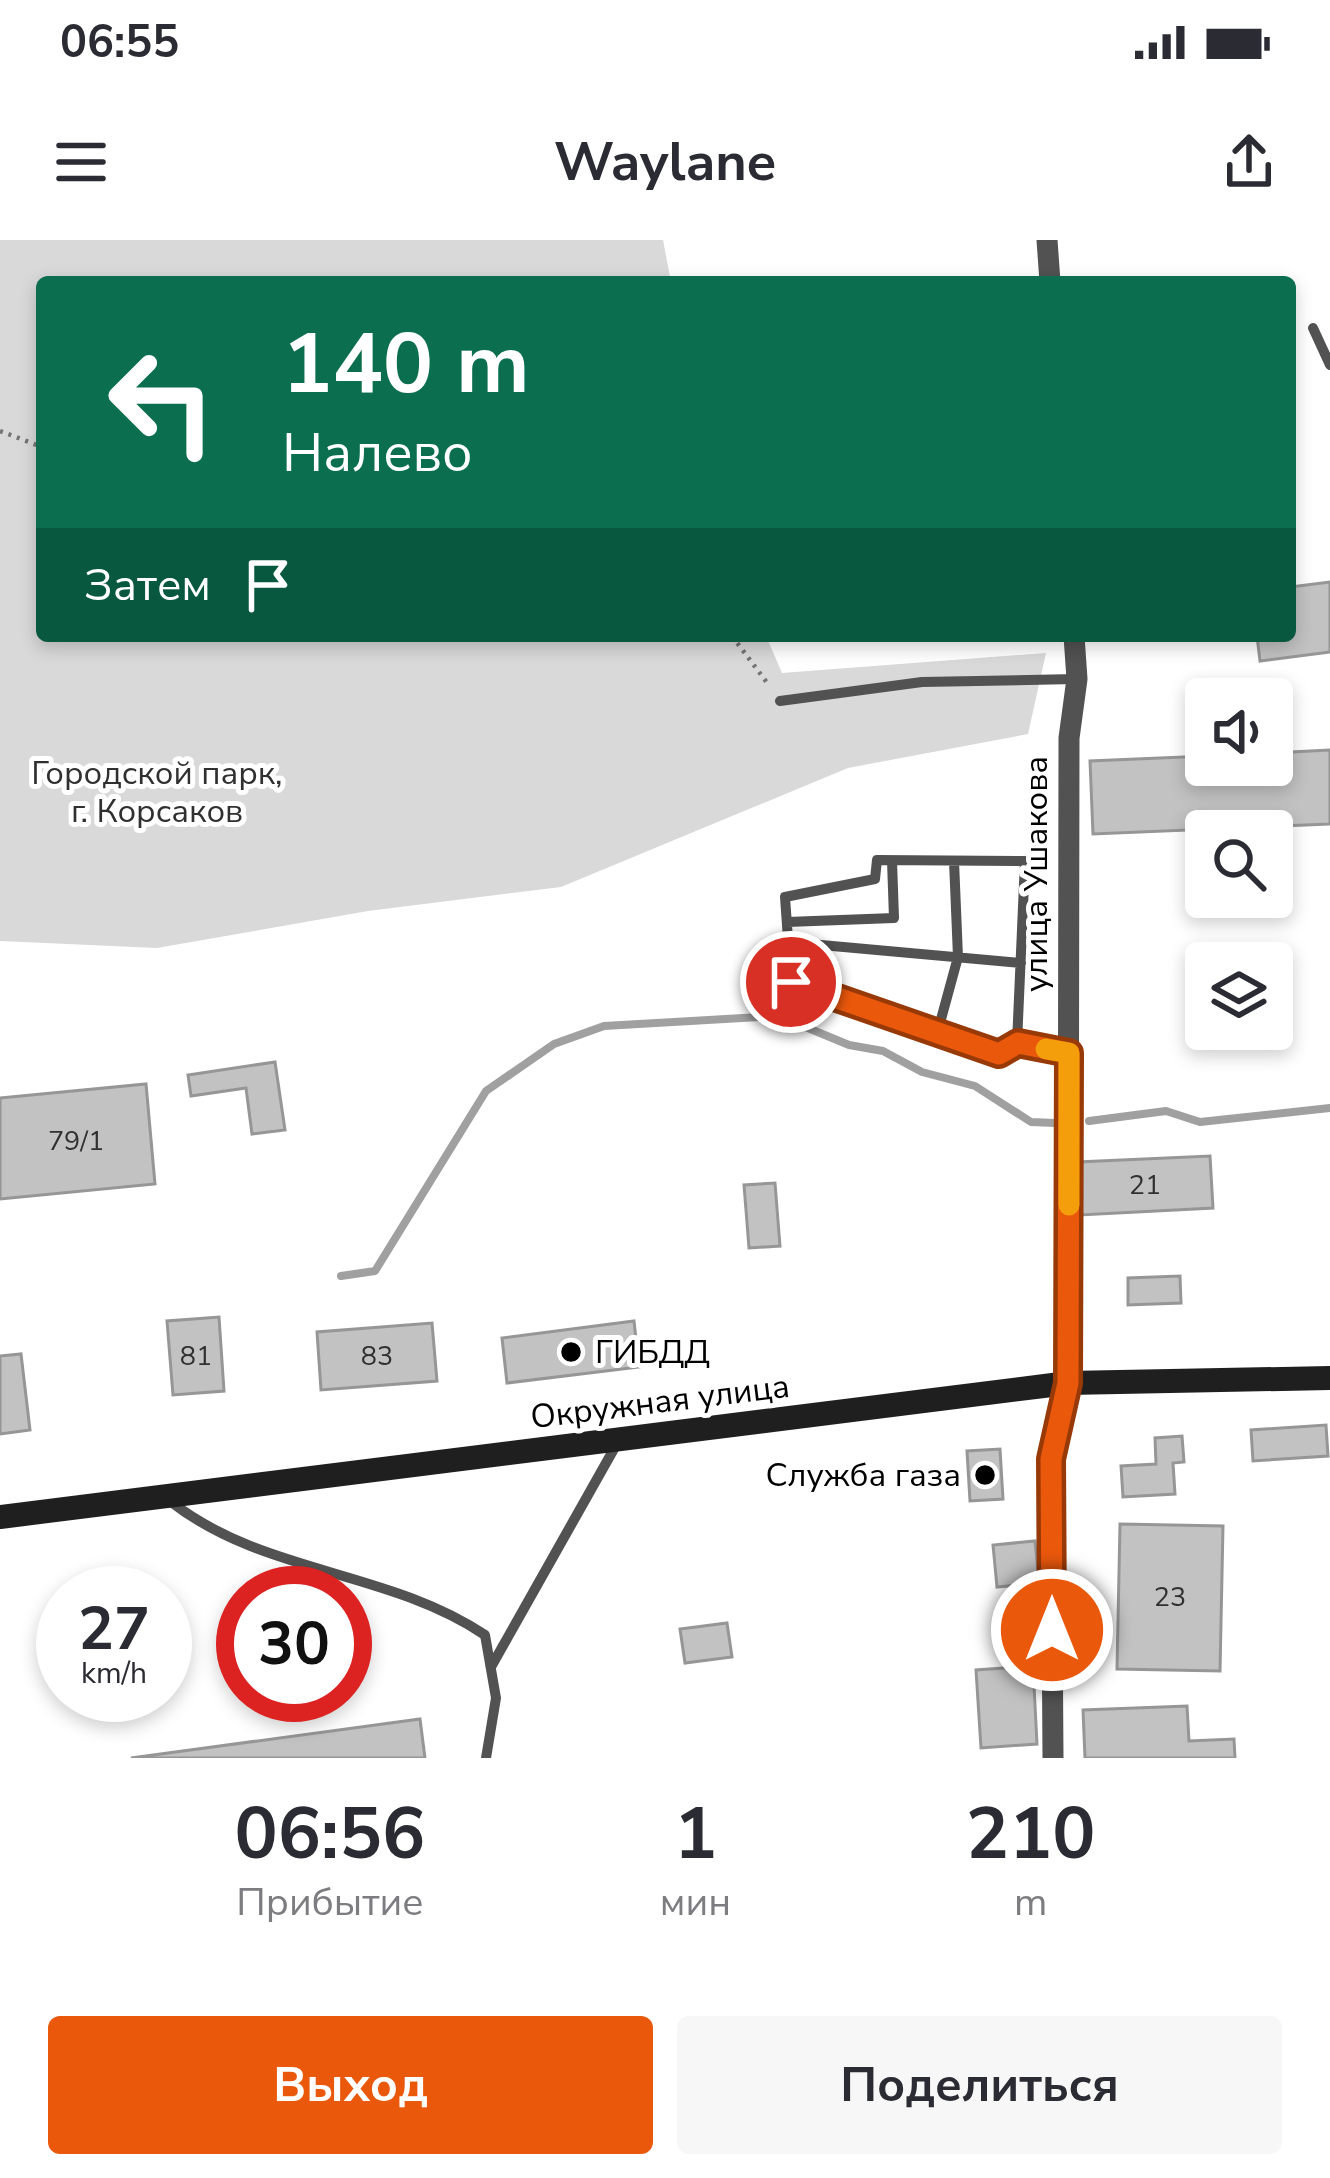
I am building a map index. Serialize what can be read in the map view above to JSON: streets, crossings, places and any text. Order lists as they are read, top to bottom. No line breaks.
{"streets":{"main road":["Окружная улица"],"street":["улица Ушакова"]},"crossings":[["улица Ушакова","Окружная улица"]],"parks":["Городской парк, г. Корсаков"],"places":["ГИБДД","Служба газа"],"house_numbers":["79/1","21","81","83","23"],"page":{"status":"06:55","header":"Waylane","turn":["140 m","Налево"],"then":"Затем","speed":"27 km/h","limit":"30","eta":["06:56","Прибытие","1","мин","210","m"],"buttons":["Выход","Поделиться"]}}
